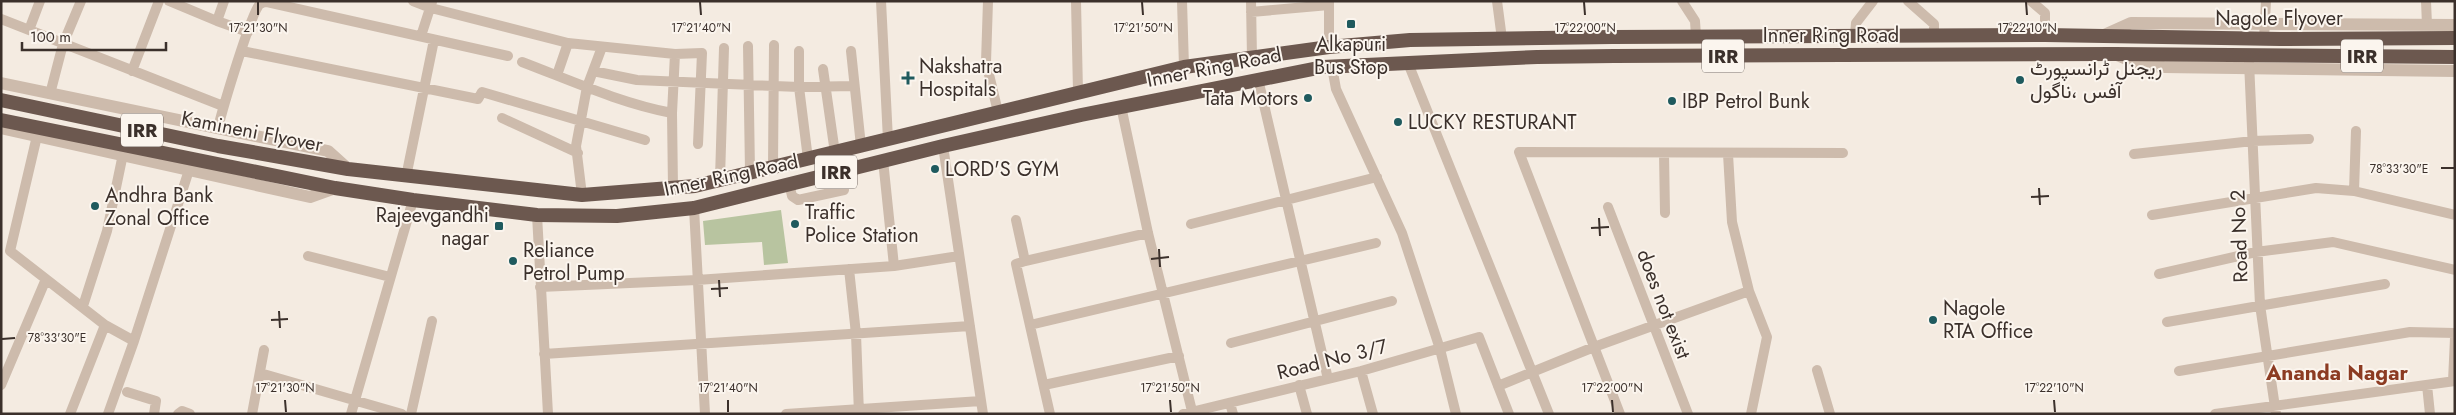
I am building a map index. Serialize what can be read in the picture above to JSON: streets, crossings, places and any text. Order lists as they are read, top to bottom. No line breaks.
{"streets":{"highway":["Nagole Flyover","Inner Ring Road","IRR","Kamineni Flyover"],"street":["Road No 2","does not exist","Road No 3/7"]},"crossings":[["Nagole Flyover","Inner Ring Road"],["Nagole Flyover","Road No 2"],["Inner Ring Road","Kamineni Flyover"]],"districts":["Ananda Nagar"],"places":{"transit":["Alkapuri Bus Stop","Rajeevgandhi nagar"],"health":["Nakshatra Hospitals"],"other":["ریجنل ٹرانسپورٹ آفس ،ناگول","Tata Motors","IBP Petrol Bunk","LUCKY RESTURANT","LORD'S GYM","Andhra Bank Zonal Office","Traffic Police Station","Reliance Petrol Pump","Nagole RTA Office"]},"scale_bar":"100 m","coordinates":["17°22'00\"N","17°21'30\"N","17°21'40\"N","17°21'50\"N","17°22'10\"N","78°33'30\"E"]}
